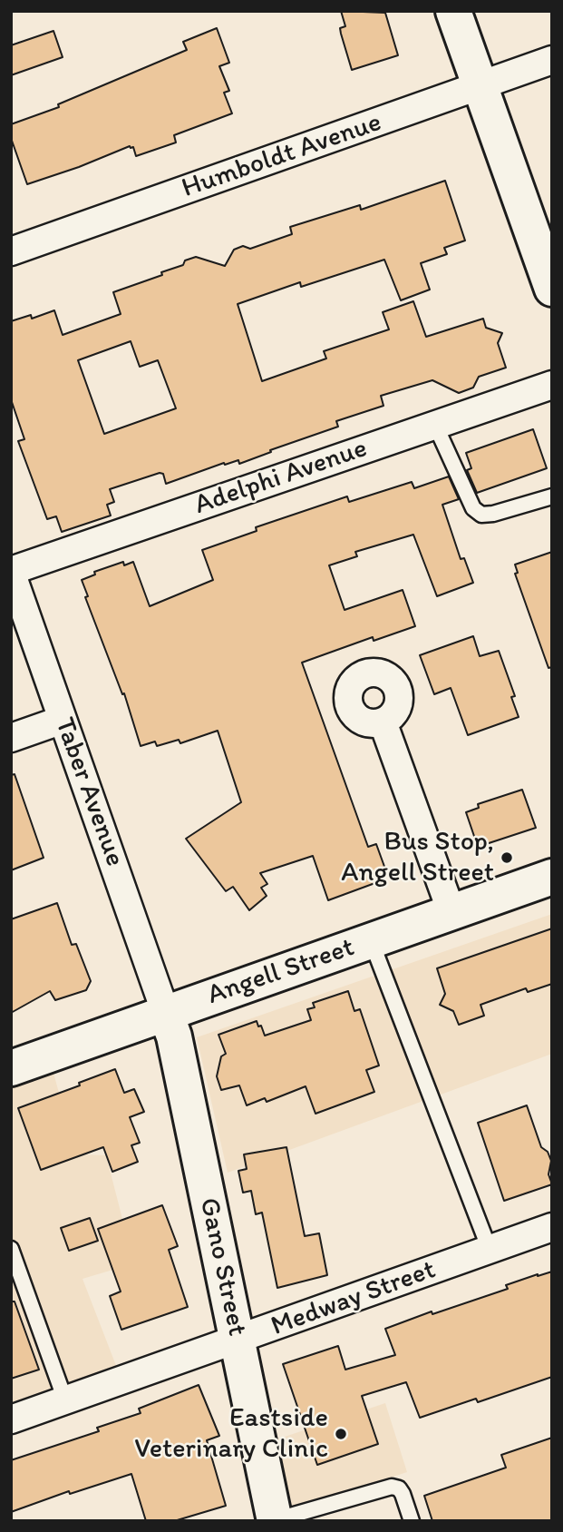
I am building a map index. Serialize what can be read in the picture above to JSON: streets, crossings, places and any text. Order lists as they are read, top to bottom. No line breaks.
{"streets":{"main road":["Angell Street","Gano Street"],"street":["Humboldt Avenue","Adelphi Avenue","Taber Avenue","Medway Street"]},"crossings":[["Adelphi Avenue","Taber Avenue"],["Taber Avenue","Angell Street"],["Taber Avenue","Gano Street"],["Angell Street","Gano Street"],["Gano Street","Medway Street"]],"places":["Bus Stop, Angell Street","Eastside Veterinary Clinic"]}
